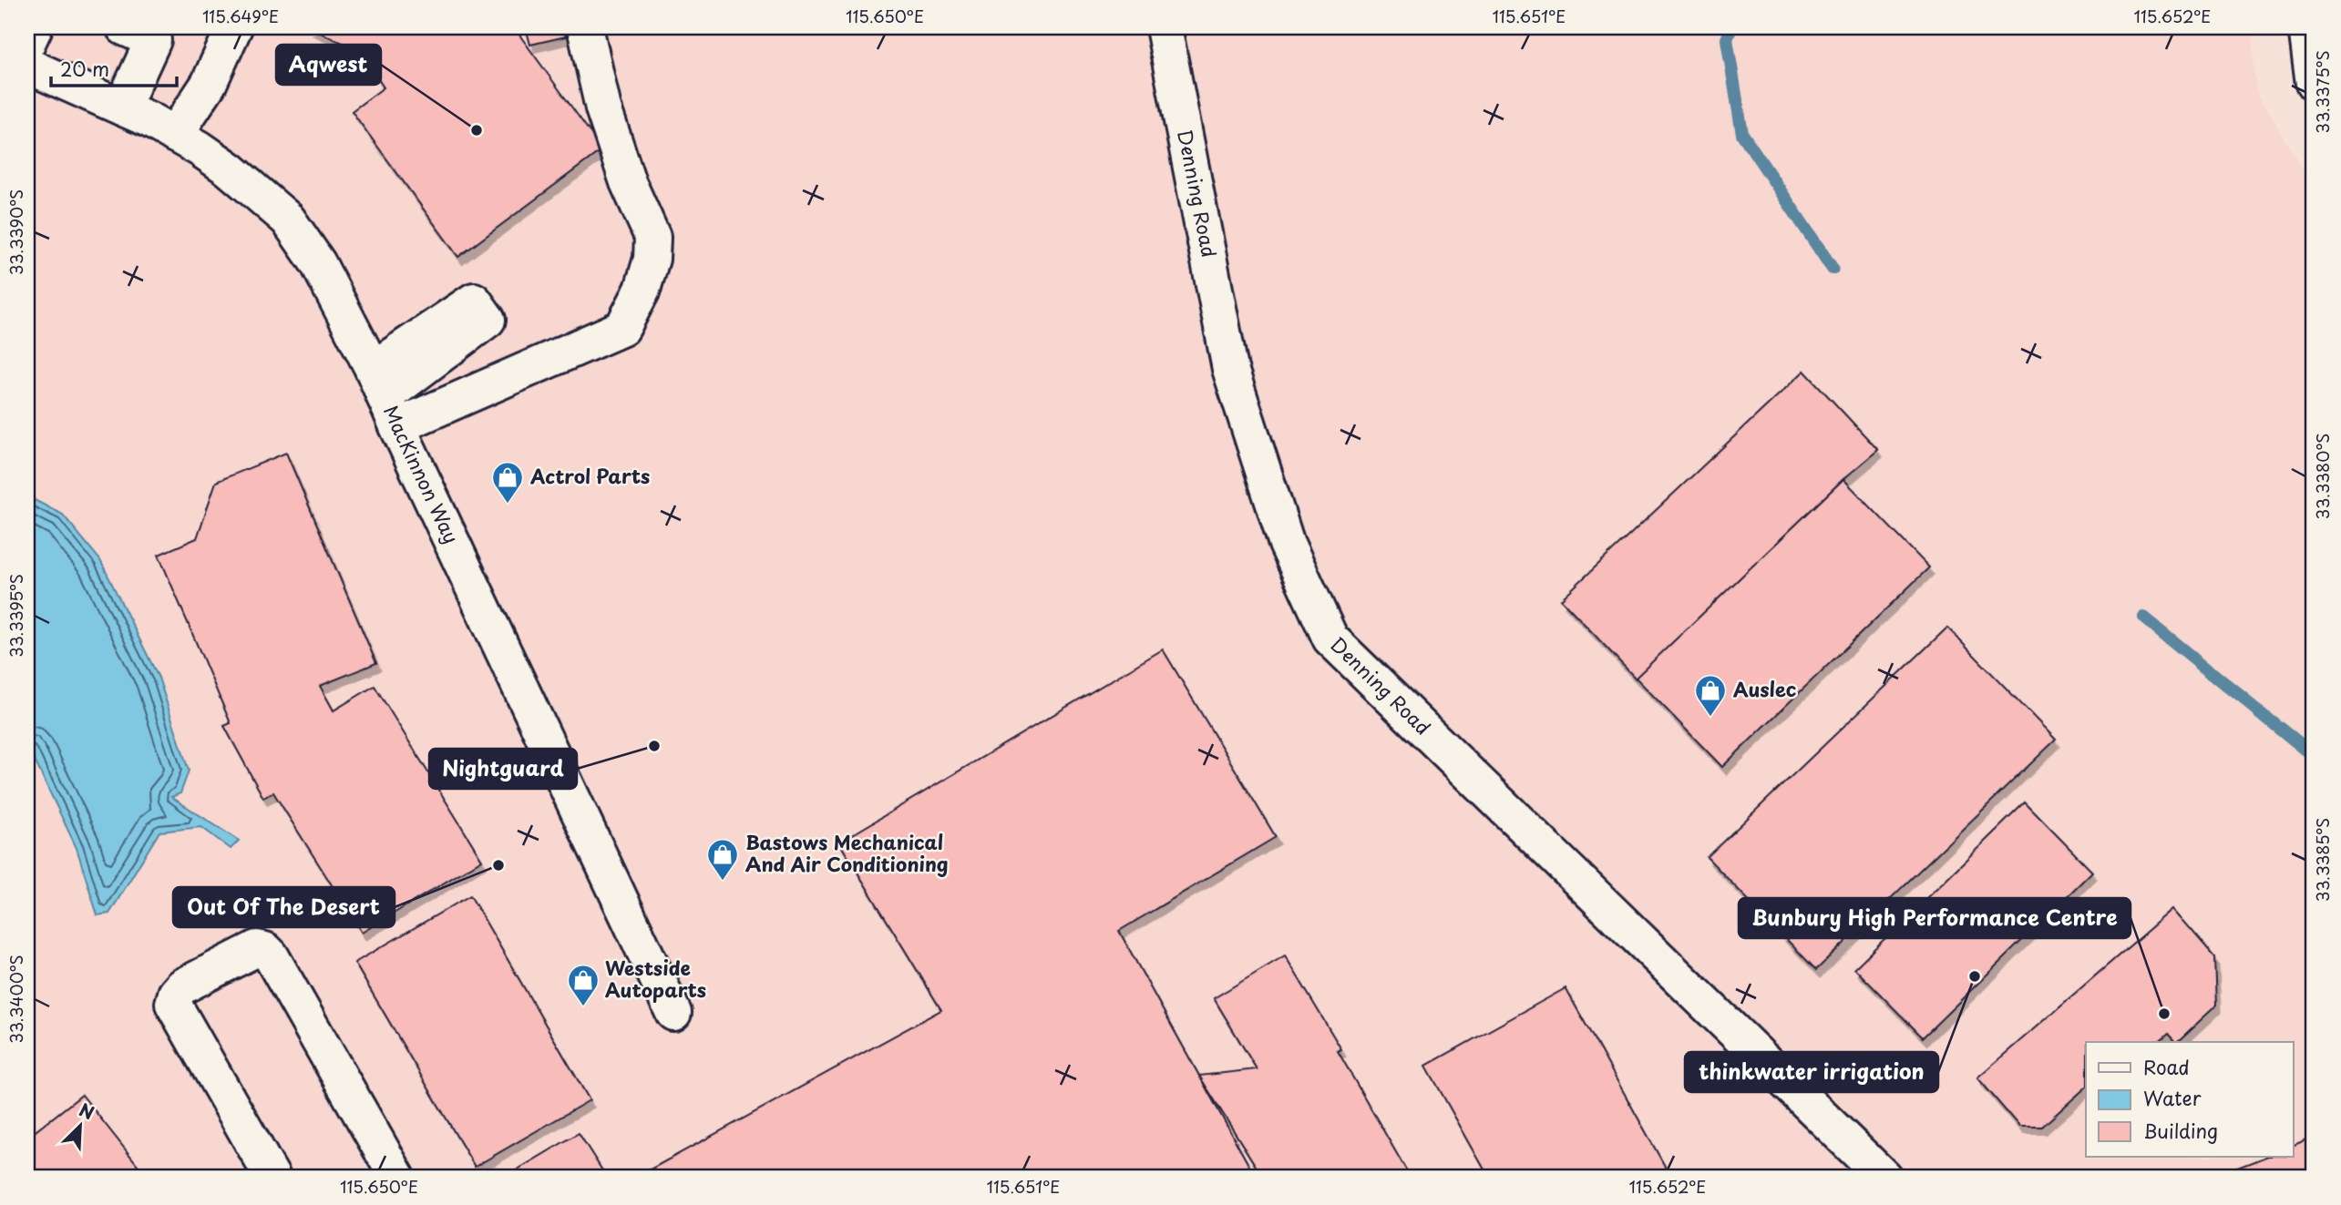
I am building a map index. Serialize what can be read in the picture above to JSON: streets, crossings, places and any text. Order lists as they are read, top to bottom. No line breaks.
{"streets":{"street":["Denning Road","MacKinnon Way"]},"places":{"other":["Aqwest","Nightguard","Out Of The Desert","thinkwater irrigation","Bunbury High Performance Centre"],"shop":["Actrol Parts","Auslec","Bastows Mechanical And Air Conditioning","Westside Autoparts"]},"legend":["Road","Water","Building"],"scale_bar":"20 m","north":"top right","coordinates":["115.649°E","115.650°E","115.651°E","115.652°E","33.3375°S","33.3390°S","33.3380°S","33.3395°S","33.3385°S","33.3400°S"]}
